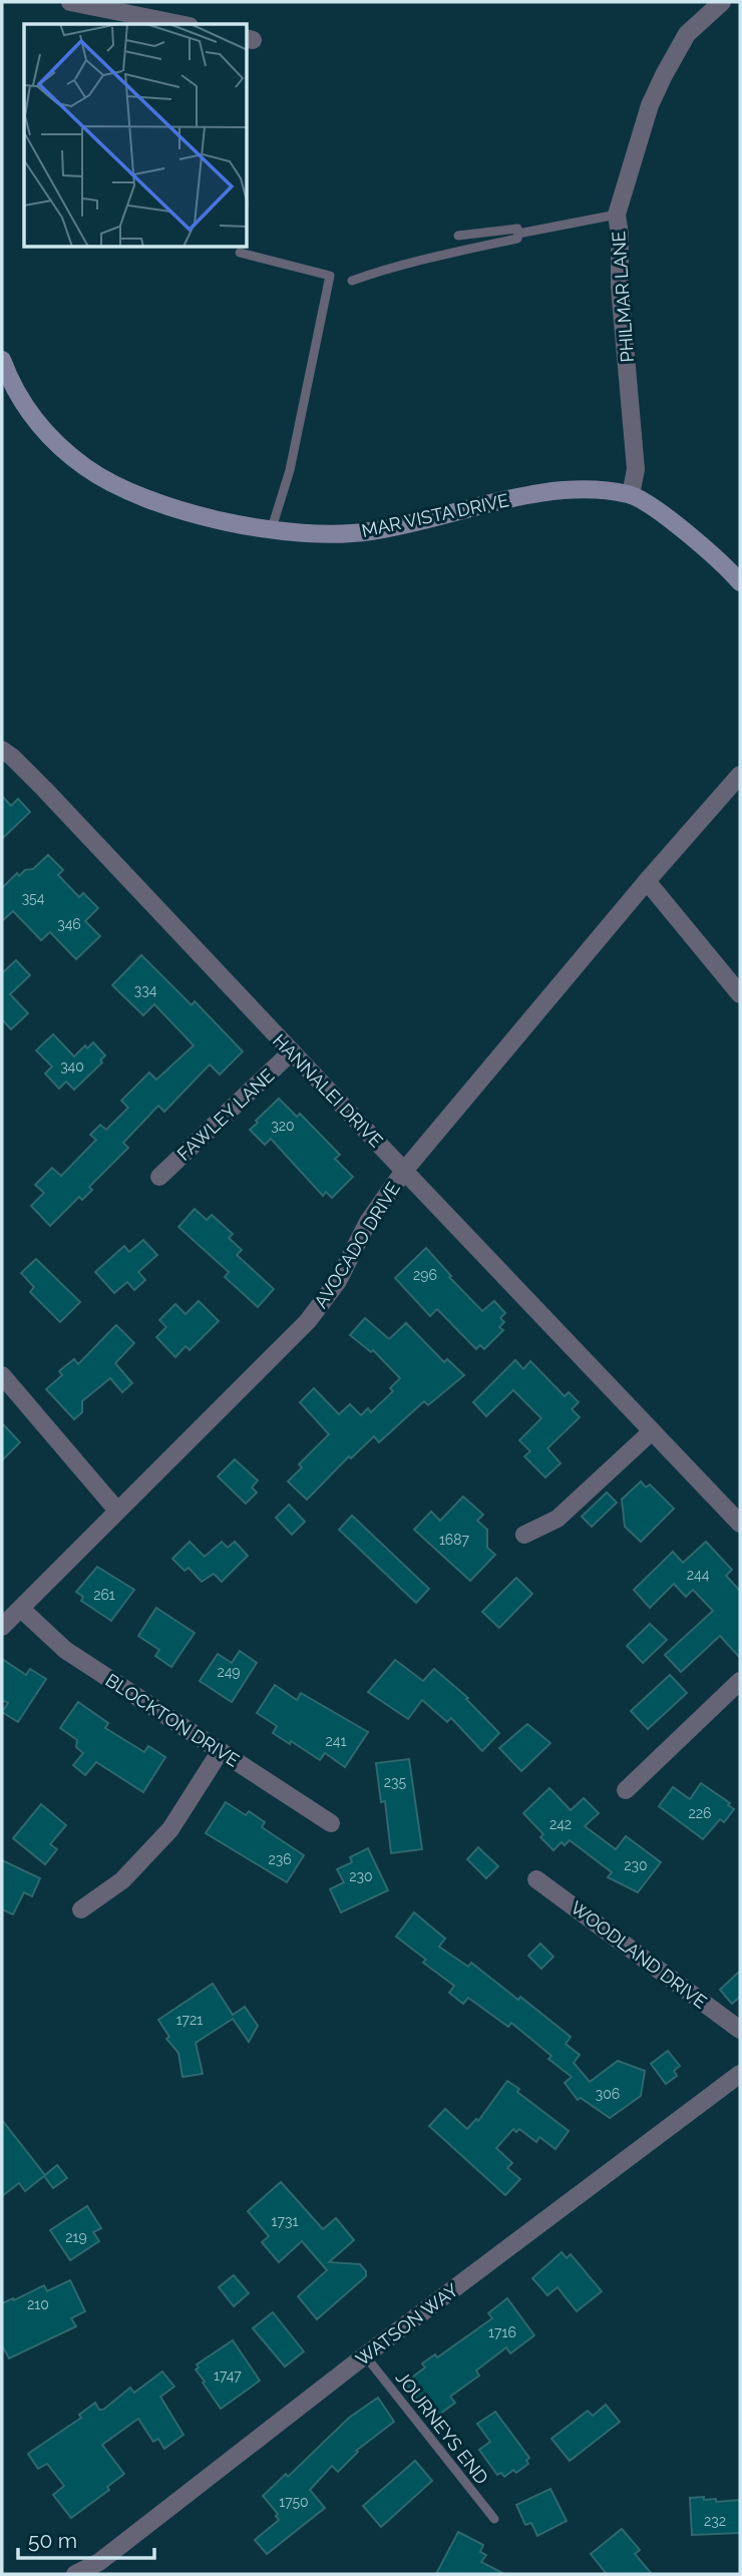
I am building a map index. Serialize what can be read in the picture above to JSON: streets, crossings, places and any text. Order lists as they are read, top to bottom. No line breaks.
{"streets":{"main road":["MAR VISTA DRIVE"],"street":["PHILMAR LANE","HANNALEI DRIVE","FAWLEY LANE","AVOCADO DRIVE","BLOCKTON DRIVE","WOODLAND DRIVE","WATSON WAY"],"lane":["JOURNEYS END"]},"crossings":[["PHILMAR LANE","MAR VISTA DRIVE"],["HANNALEI DRIVE","FAWLEY LANE"],["HANNALEI DRIVE","AVOCADO DRIVE"],["AVOCADO DRIVE","BLOCKTON DRIVE"],["WATSON WAY","JOURNEYS END"]],"house_numbers":["354","346","334","340","320","296","1687","244","261","249","241","235","226","242","236","230","230","1721","306","1731","219","210","1716","1747","1750","232"],"scale_bar":"50 m"}
